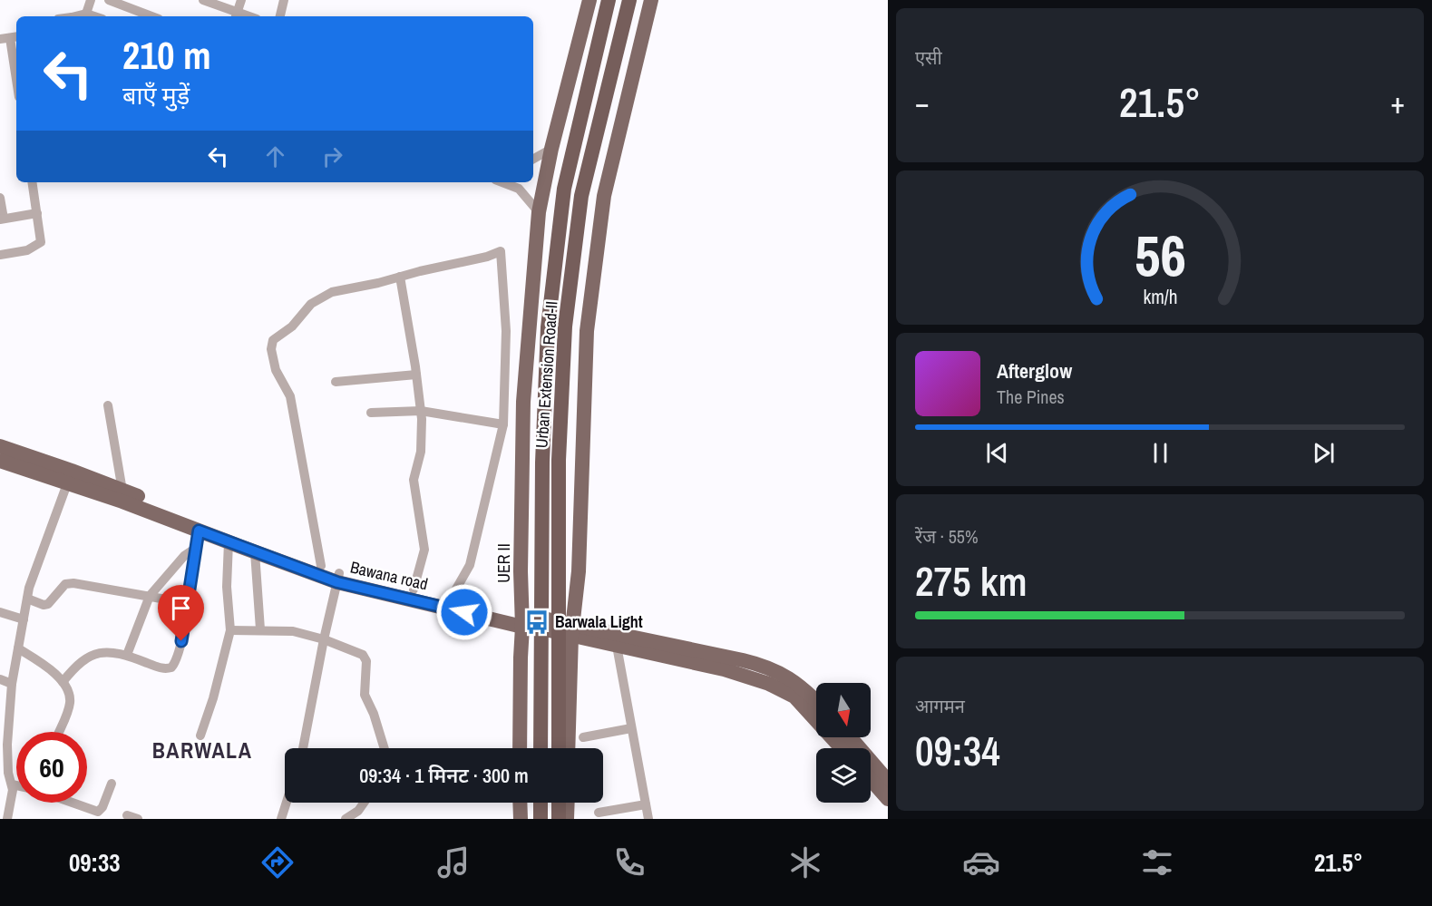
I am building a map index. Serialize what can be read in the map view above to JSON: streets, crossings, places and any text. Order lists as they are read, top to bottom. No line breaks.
{"streets":{"highway":["Urban Extension Road-II"],"main road":["UER II","Bawana road"]},"crossings":[["UER II","Bawana road"]],"districts":["BARWALA"],"places":{"bus stop":["Barwala Light"]},"north":"bottom","page":{"tile":["एसी",["रेंज · 55%","275 km"],["आगमन","09:34"]],"turn":["210 m","बाएँ मुड़ें"],"heat":["−","21.5°","+"],"song":["Afterglow","The Pines"],"limit":"60","trip":"09:34 · 1 मिनट · 300 m","tabs":["09:33","21.5°"],"gauge":["56","km/h"]}}
